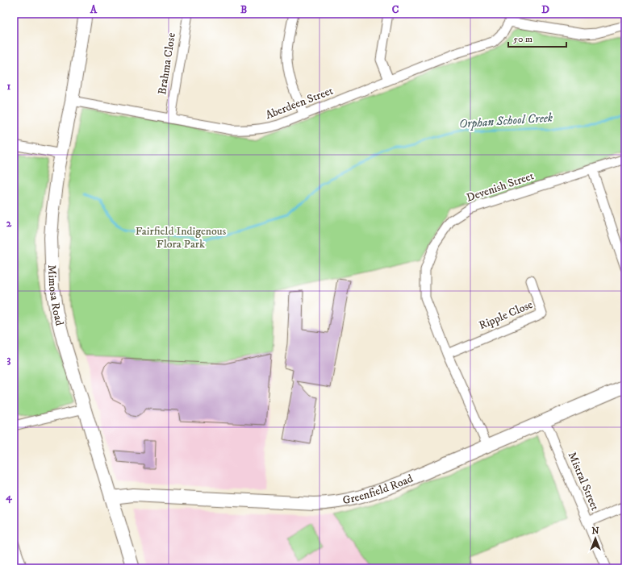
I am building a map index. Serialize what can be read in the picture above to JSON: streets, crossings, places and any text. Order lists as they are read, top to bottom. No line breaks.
{"streets":{"main road":["Mimosa Road","Greenfield Road"],"street":["Brahma Close","Aberdeen Street","Devenish Street","Ripple Close","Mistral Street"]},"crossings":[["Brahma Close","Aberdeen Street"],["Aberdeen Street","Mimosa Road"],["Devenish Street","Ripple Close"],["Devenish Street","Greenfield Road"],["Mimosa Road","Greenfield Road"],["Mistral Street","Greenfield Road"]],"water":["Orphan School Creek"],"parks":["Fairfield Indigenous Flora Park"],"scale_bar":"50 m","north":"top","grid":{"columns":["A","B","C","D"],"rows":["1","2","3","4"]}}
